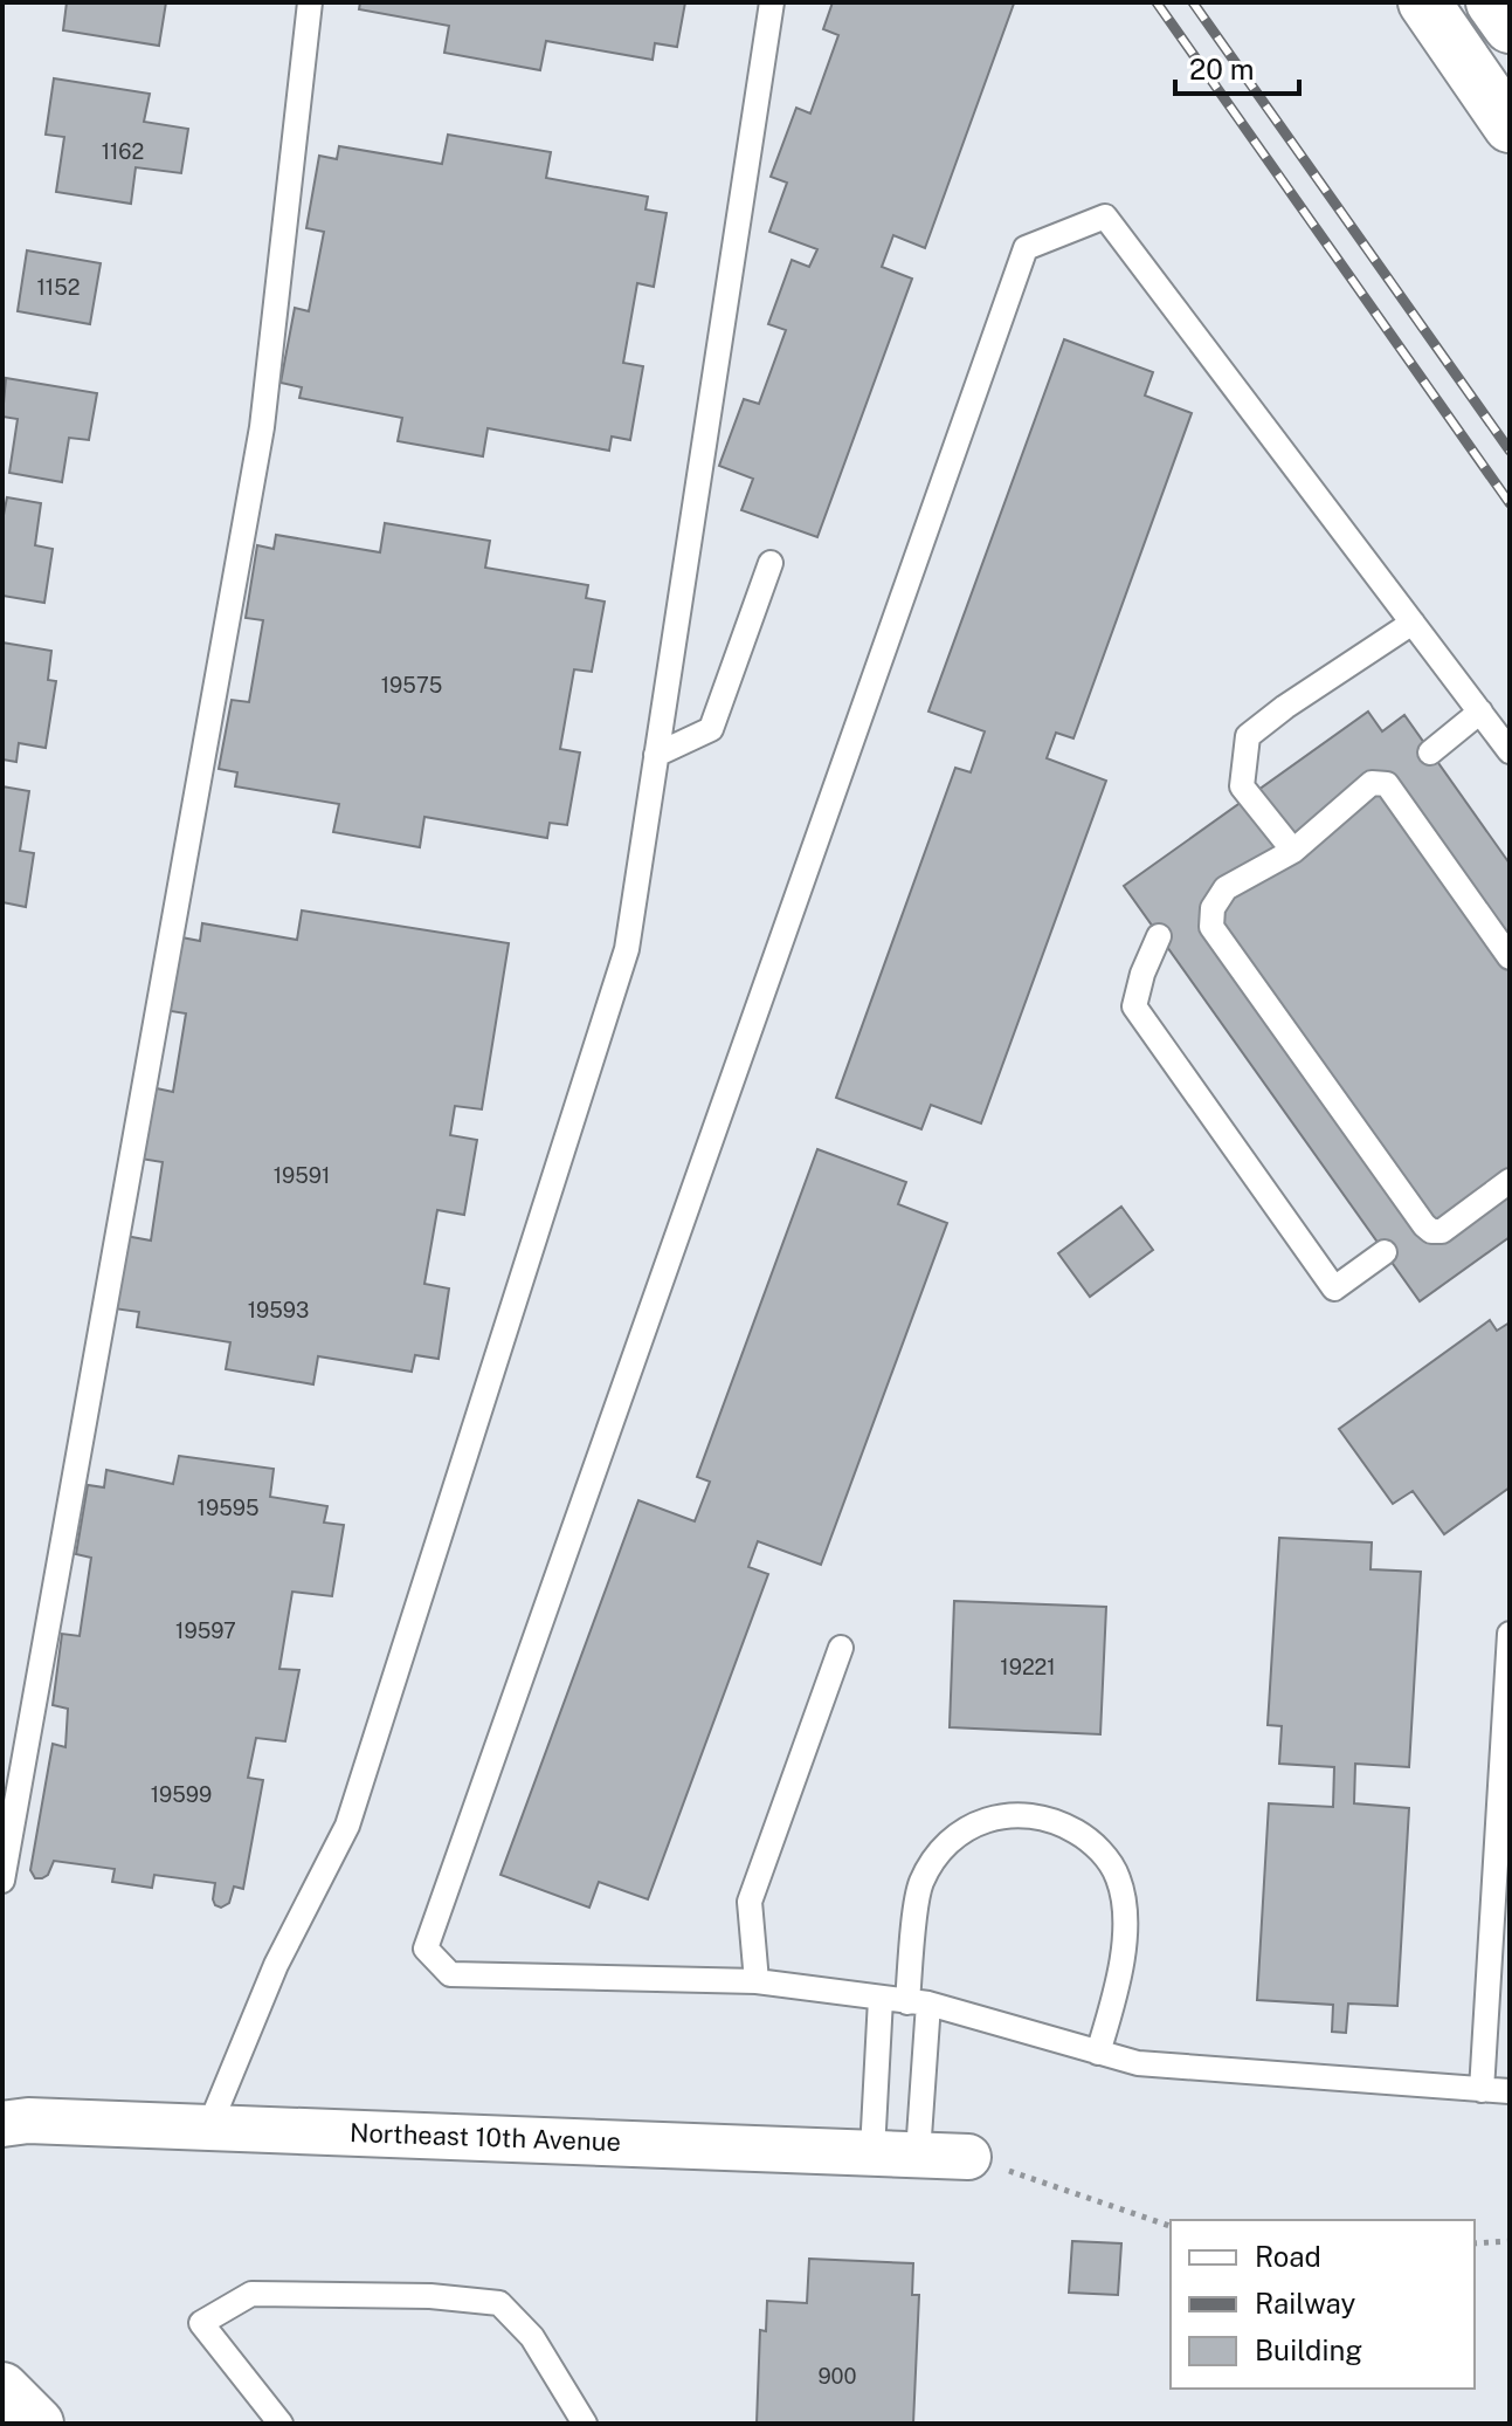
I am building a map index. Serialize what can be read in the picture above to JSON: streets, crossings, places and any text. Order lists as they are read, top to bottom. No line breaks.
{"streets":{"street":["Northeast 10th Avenue"]},"house_numbers":["1162","1152","19575","19591","19593","19595","19597","19221","19599","900"],"legend":["Road","Railway","Building"],"scale_bar":"20 m"}
